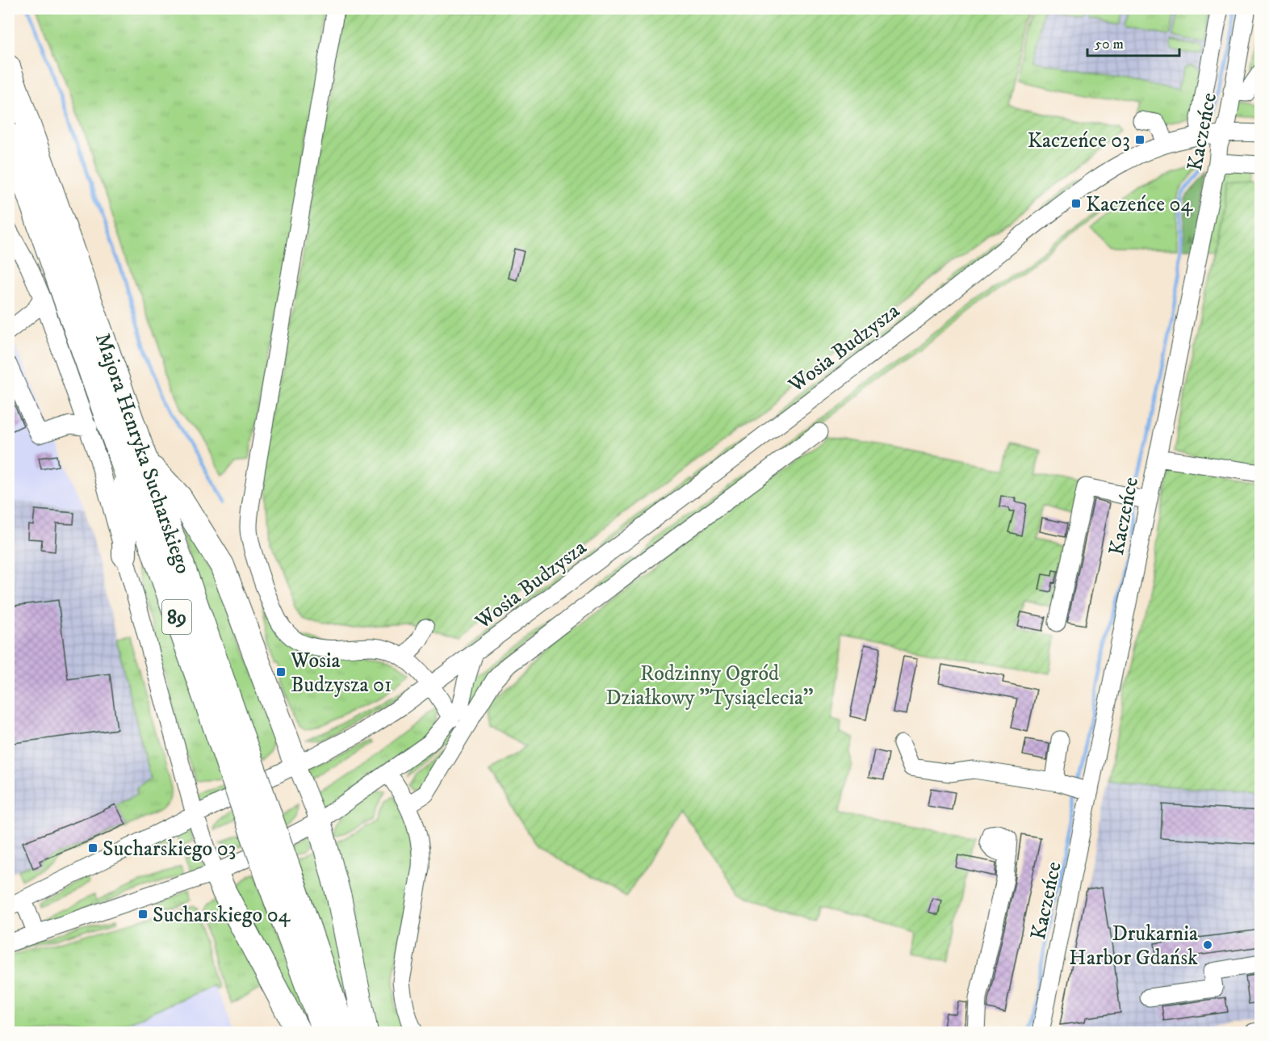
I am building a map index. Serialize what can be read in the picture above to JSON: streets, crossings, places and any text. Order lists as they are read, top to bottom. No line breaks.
{"streets":{"highway":["Majora Henryka Sucharskiego","89"],"street":["Kaczeńce","Wosia Budzysza"]},"crossings":[["Kaczeńce","Wosia Budzysza"]],"parks":["Rodzinny Ogród Działkowy \"Tysiąclecia\""],"places":{"transit":["Kaczeńce 03","Kaczeńce 04","Wosia Budzysza 01","Sucharskiego 03","Sucharskiego 04"],"other":["Drukarnia Harbor Gdańsk"]},"scale_bar":"50 m"}
